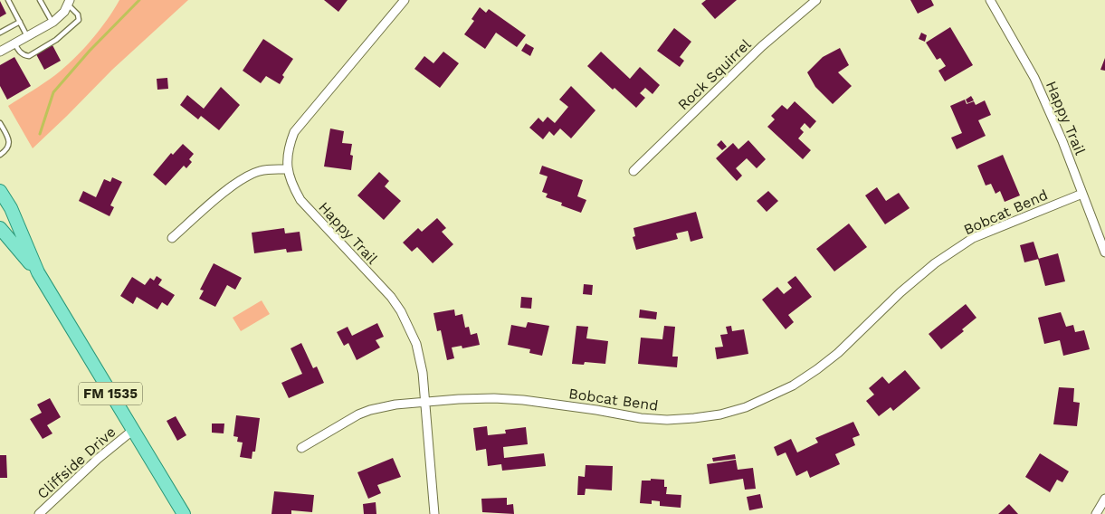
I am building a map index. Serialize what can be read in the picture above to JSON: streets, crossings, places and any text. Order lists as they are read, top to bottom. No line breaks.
{"streets":{"main road":["FM 1535"],"street":["Rock Squirrel","Happy Trail","Bobcat Bend","Cliffside Drive"]},"crossings":[["Happy Trail","Bobcat Bend"],["FM 1535","Cliffside Drive"]]}
